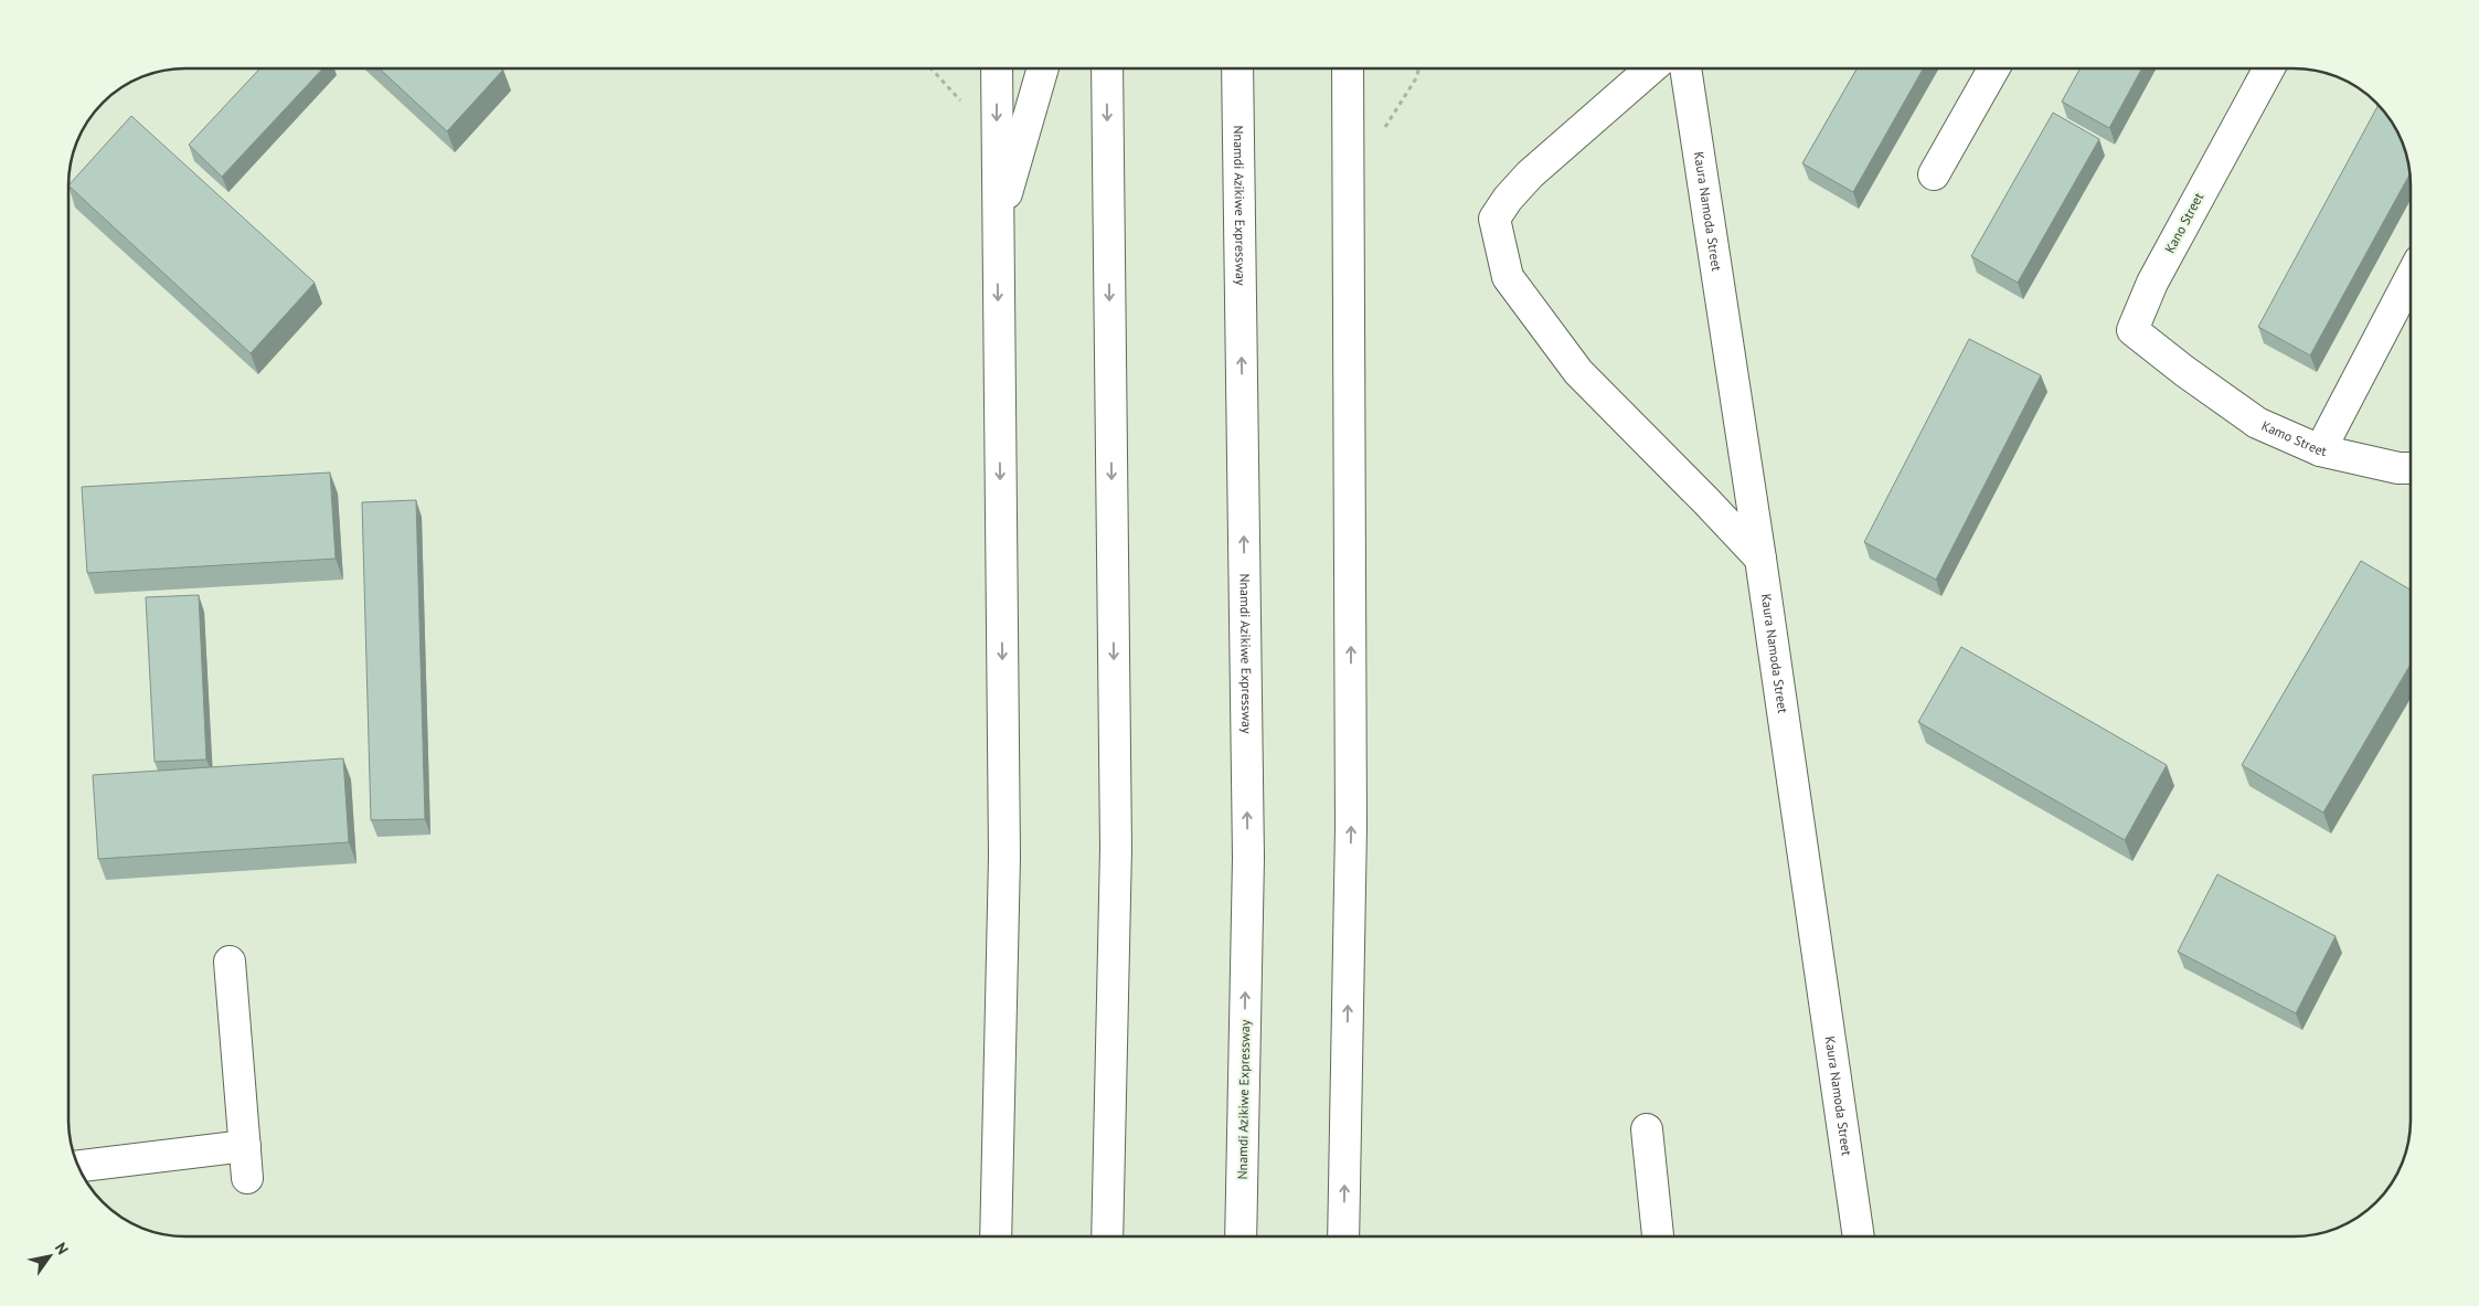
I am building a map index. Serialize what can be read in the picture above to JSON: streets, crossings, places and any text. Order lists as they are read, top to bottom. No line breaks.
{"streets":{"main road":["Nnamdi Azikiwe Expressway","Kaura Namoda Street","Kano Street","Kamo Street"]},"crossings":[["Kano Street","Kamo Street"]],"north":"top right"}
